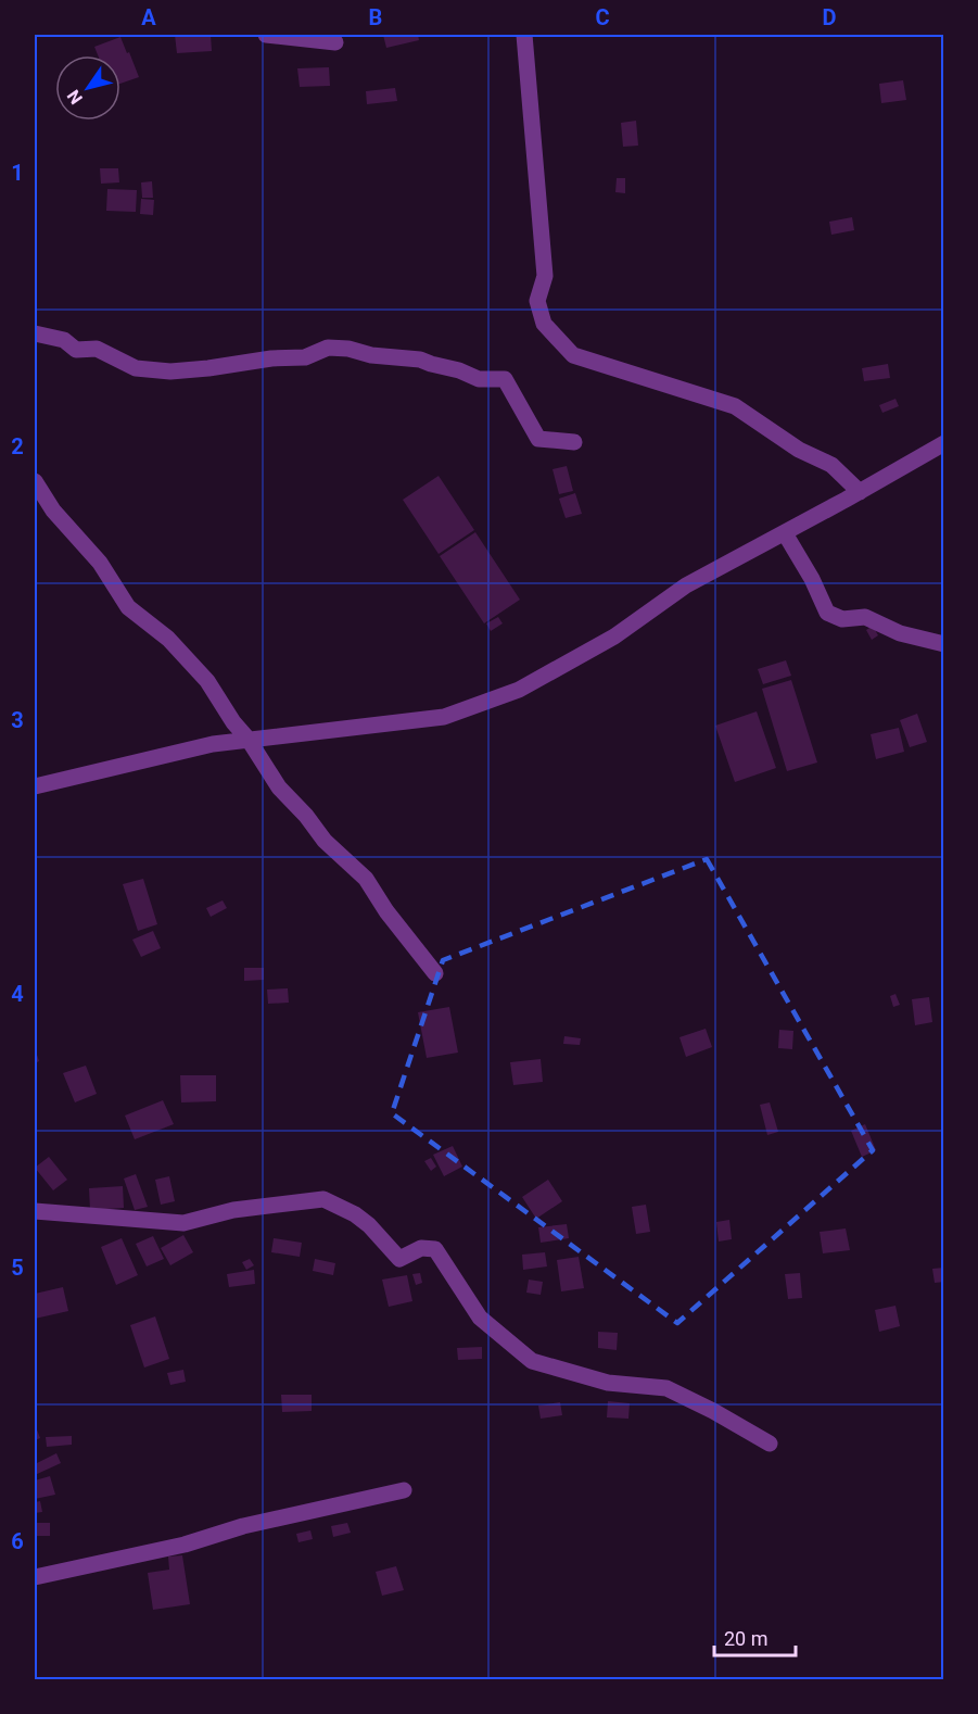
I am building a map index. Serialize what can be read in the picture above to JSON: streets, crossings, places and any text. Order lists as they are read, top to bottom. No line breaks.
{"scale_bar":"20 m","north":"bottom left","grid":{"columns":["A","B","C","D"],"rows":["1","2","3","4","5","6"]}}
